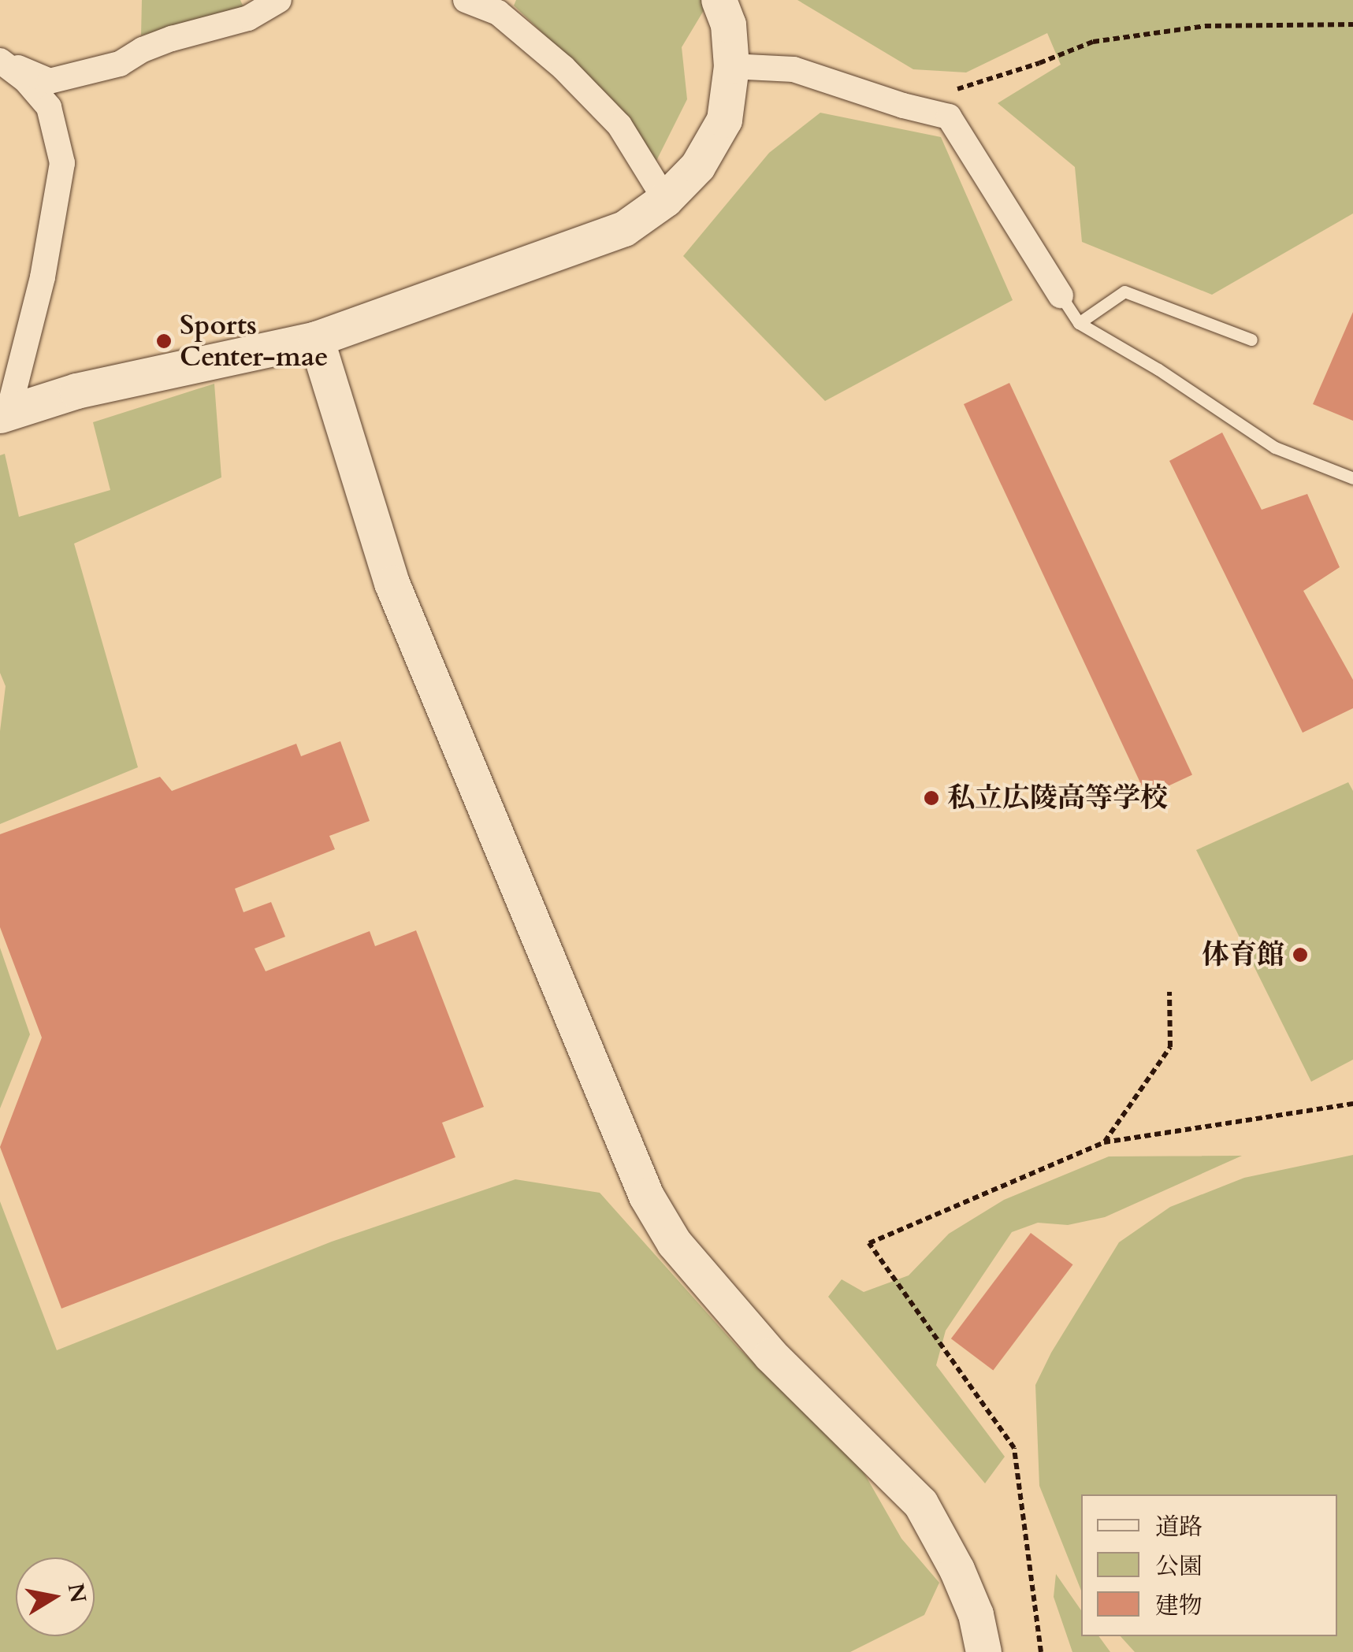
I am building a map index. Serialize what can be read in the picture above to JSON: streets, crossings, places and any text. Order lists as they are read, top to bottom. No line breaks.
{"places":["Sports Center-mae","私立広陵高等学校","体育館"],"legend":["道路","公園","建物"],"north":"right"}
